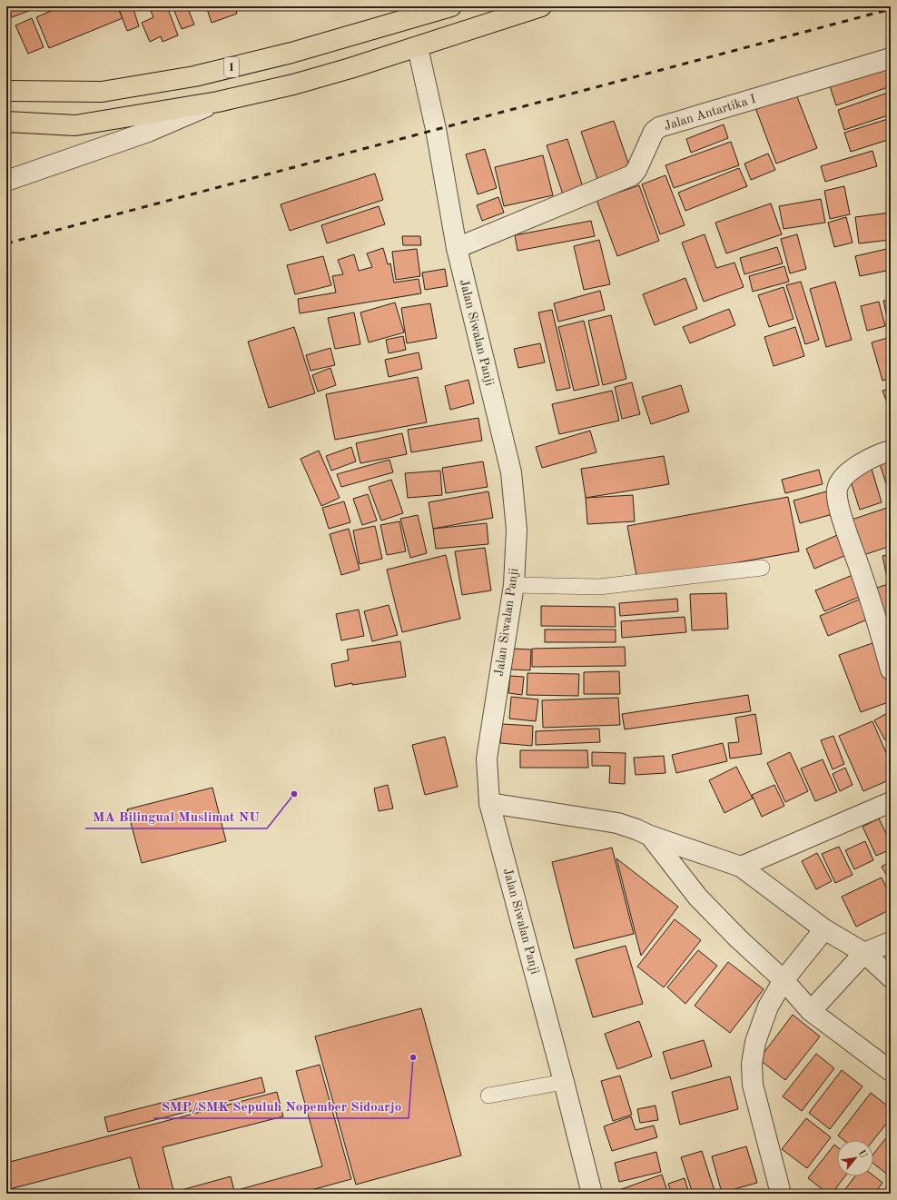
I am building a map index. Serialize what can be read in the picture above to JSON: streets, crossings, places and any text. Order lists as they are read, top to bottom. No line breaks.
{"streets":{"highway":["1"],"street":["Jalan Antartika I","Jalan Siwalan Panji"]},"crossings":[["Jalan Antartika I","Jalan Siwalan Panji"]],"places":["MA Bilingual Muslimat NU","SMP/SMK Sepuluh Nopember Sidoarjo"],"north":"top right"}
